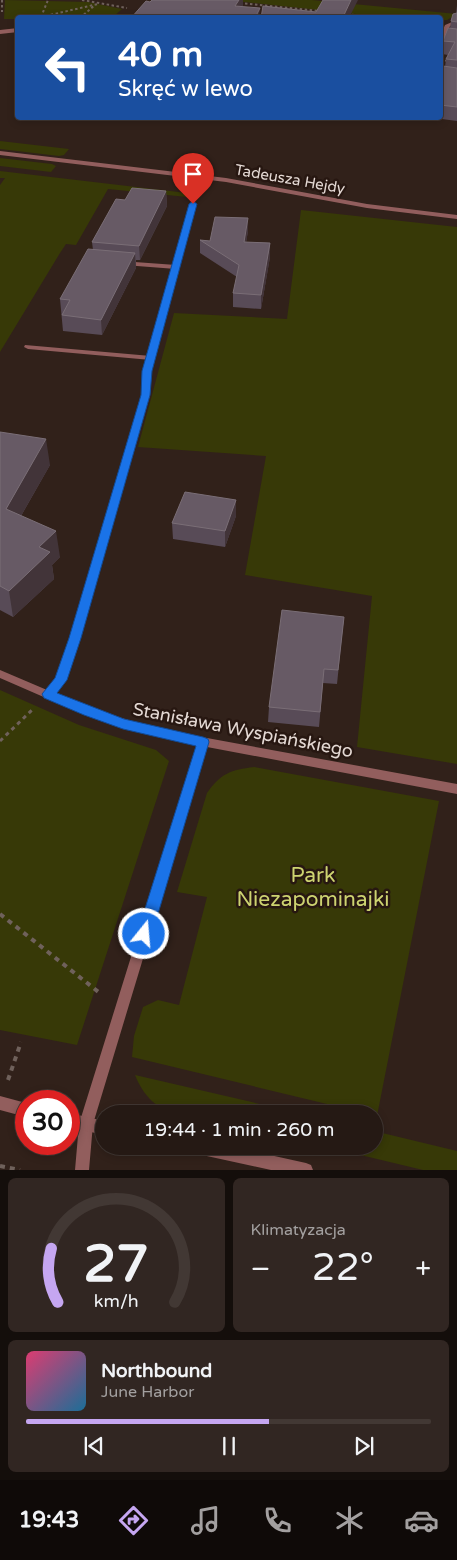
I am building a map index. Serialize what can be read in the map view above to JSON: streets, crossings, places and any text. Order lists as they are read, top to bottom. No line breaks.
{"streets":{"street":["Tadeusza Hejdy","Stanisława Wyspiańskiego"]},"parks":["Park Niezapominajki"],"page":{"turn":["40 m","Skręć w lewo"],"limit":"30","trip":"19:44 · 1 min · 260 m","tile":"Klimatyzacja","heat":["−","22°","+"],"song":["Northbound","June Harbor"],"tabs":"19:43","gauge":["27","km/h"]}}
